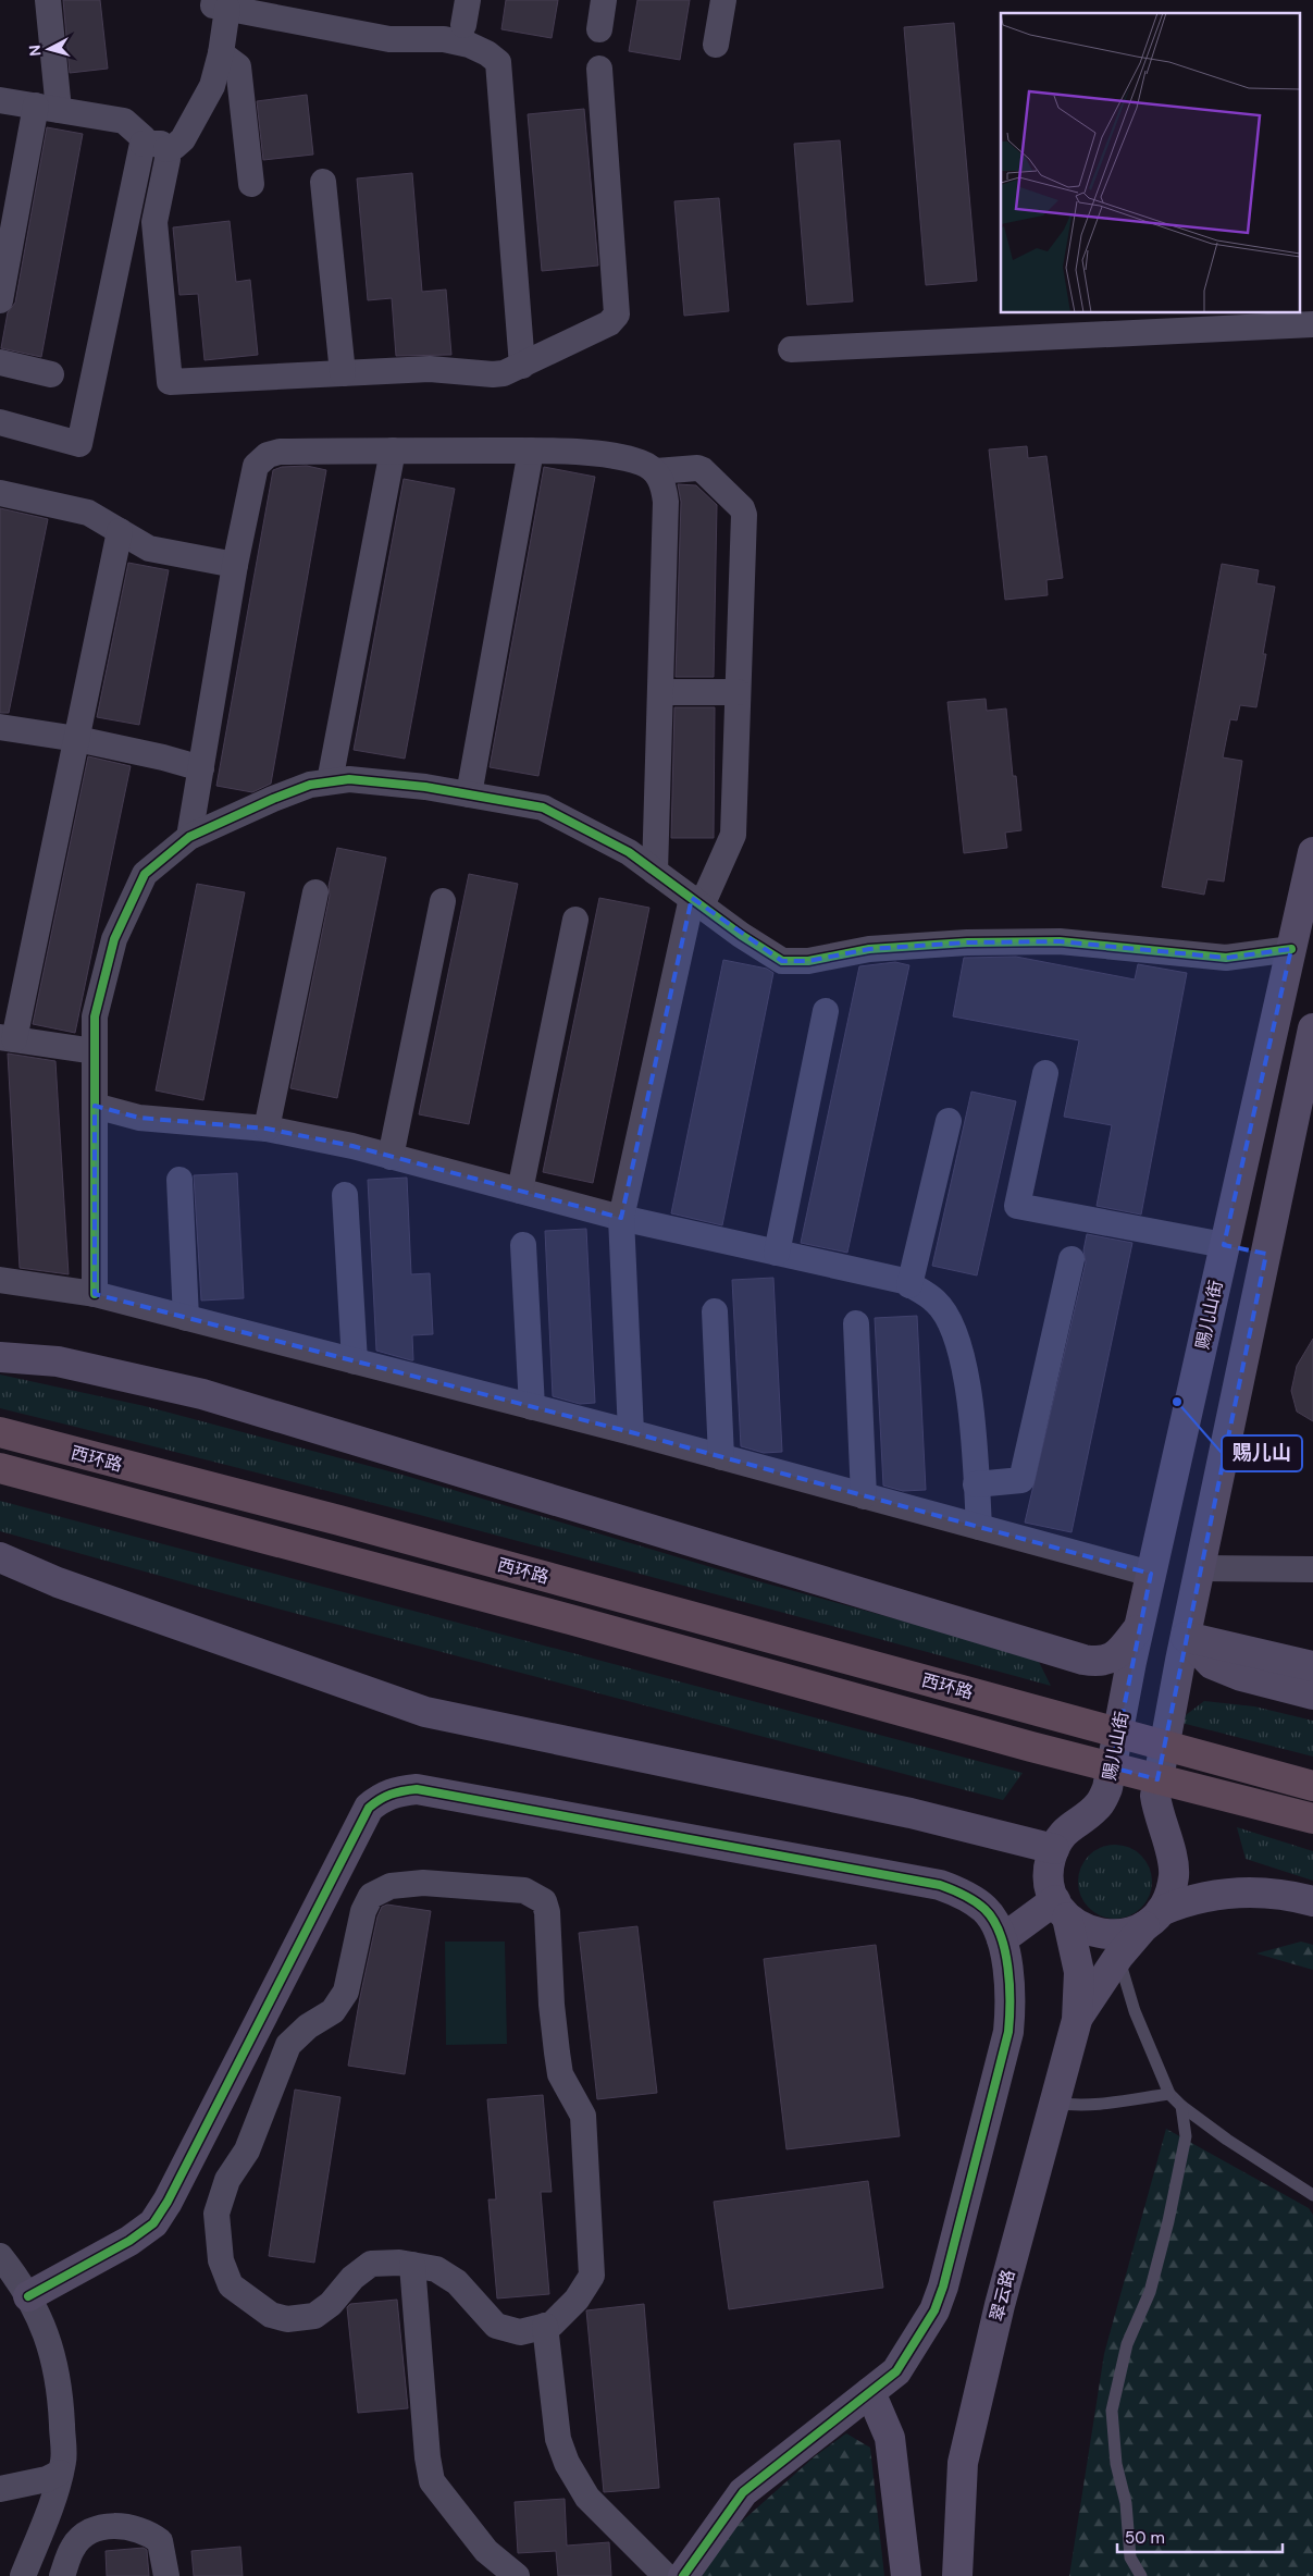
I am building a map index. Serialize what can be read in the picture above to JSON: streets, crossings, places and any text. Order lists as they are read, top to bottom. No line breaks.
{"streets":{"highway":["西环路"],"main road":["赐儿山街","翠云路"]},"crossings":[["赐儿山街","翠云路"]],"places":["赐儿山"],"scale_bar":"50 m","north":"left"}
